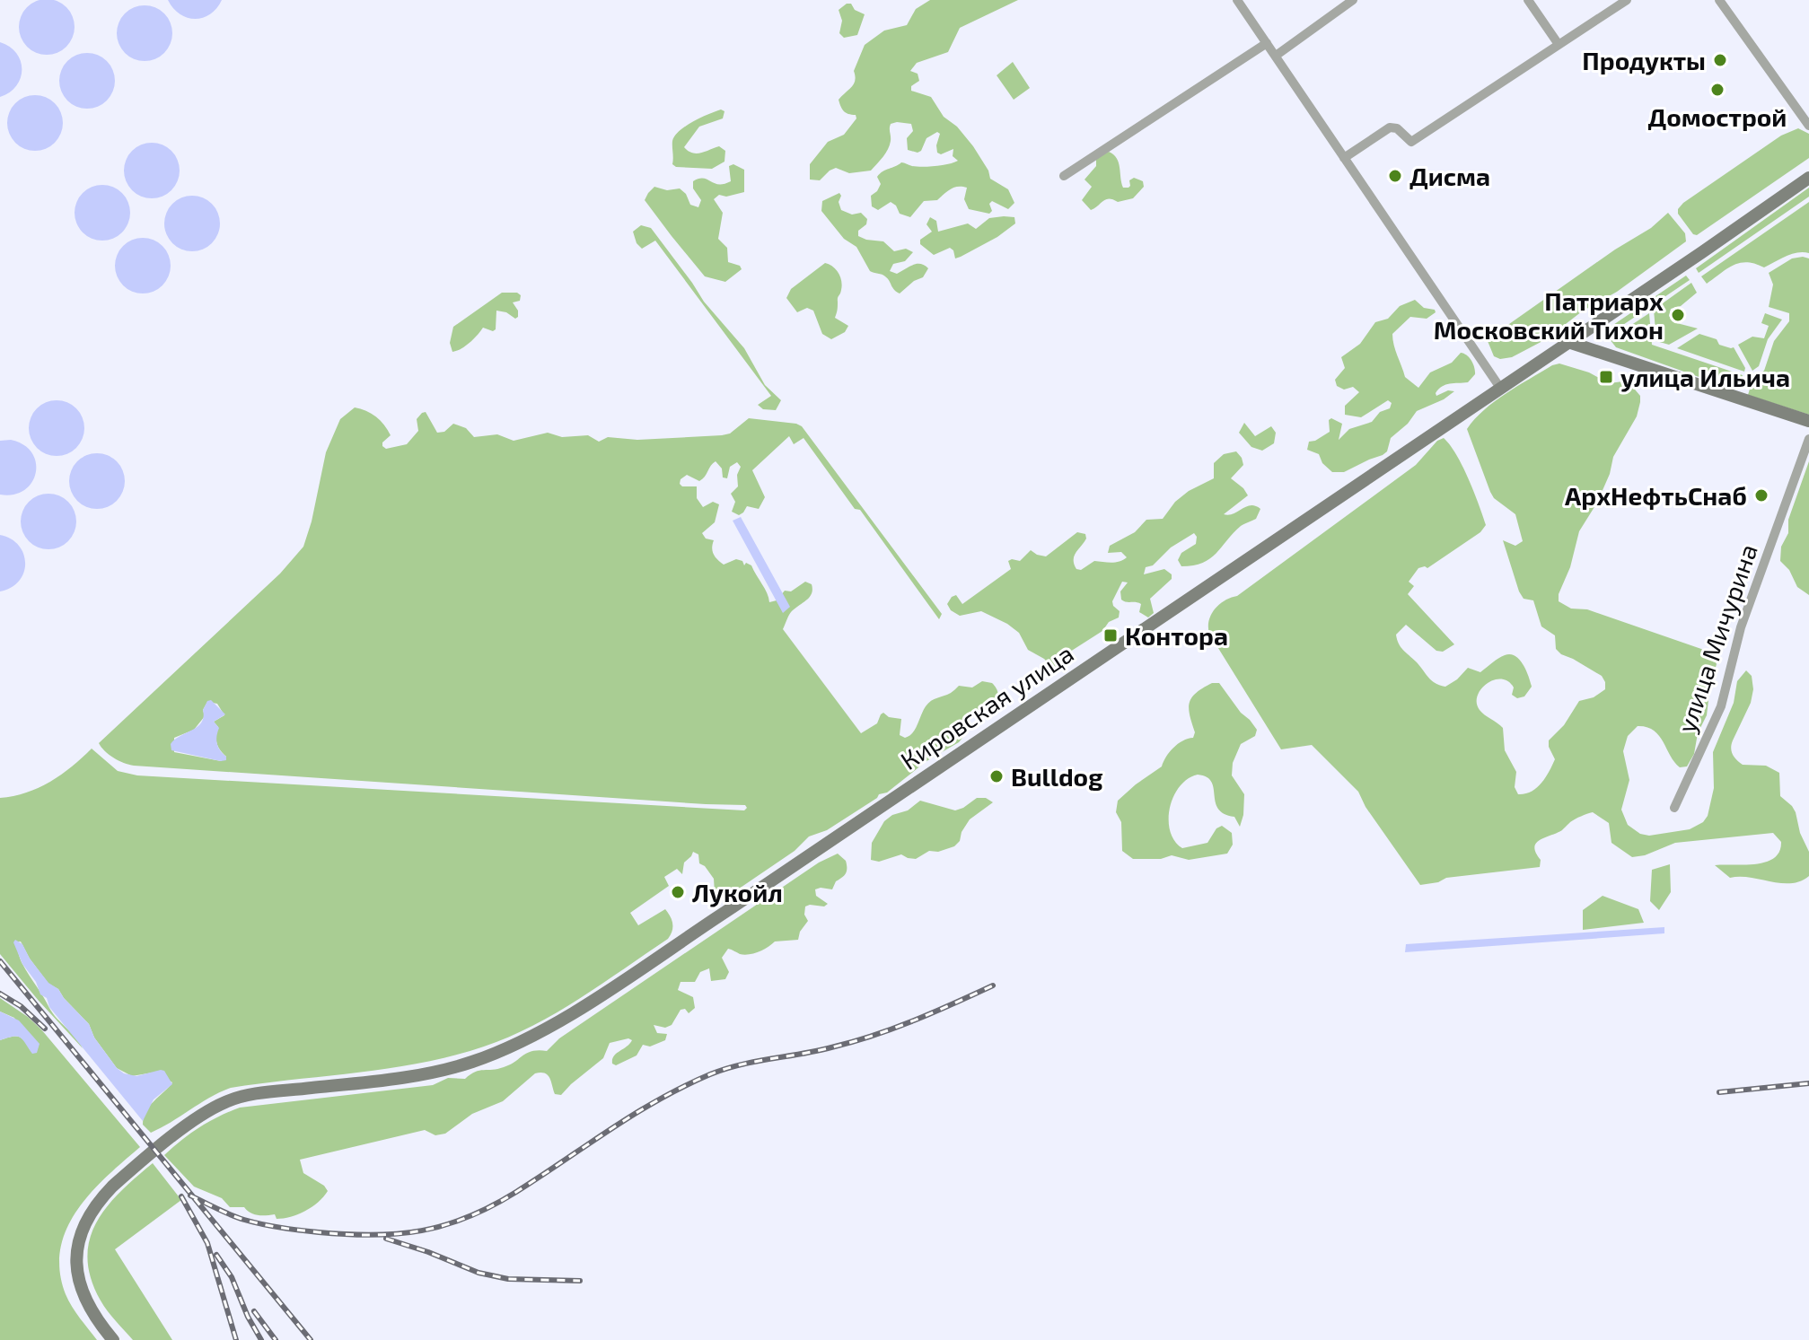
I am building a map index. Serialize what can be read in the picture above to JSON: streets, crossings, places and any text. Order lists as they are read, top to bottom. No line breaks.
{"streets":{"main road":["Кировская улица"],"street":["улица Мичурина"]},"places":{"other":["Продукты","Домострой","Дисма","Патриарх Московский Тихон","АрхНефтьСнаб","Bulldog","Лукойл"],"transit":["улица Ильича","Контора"]}}
